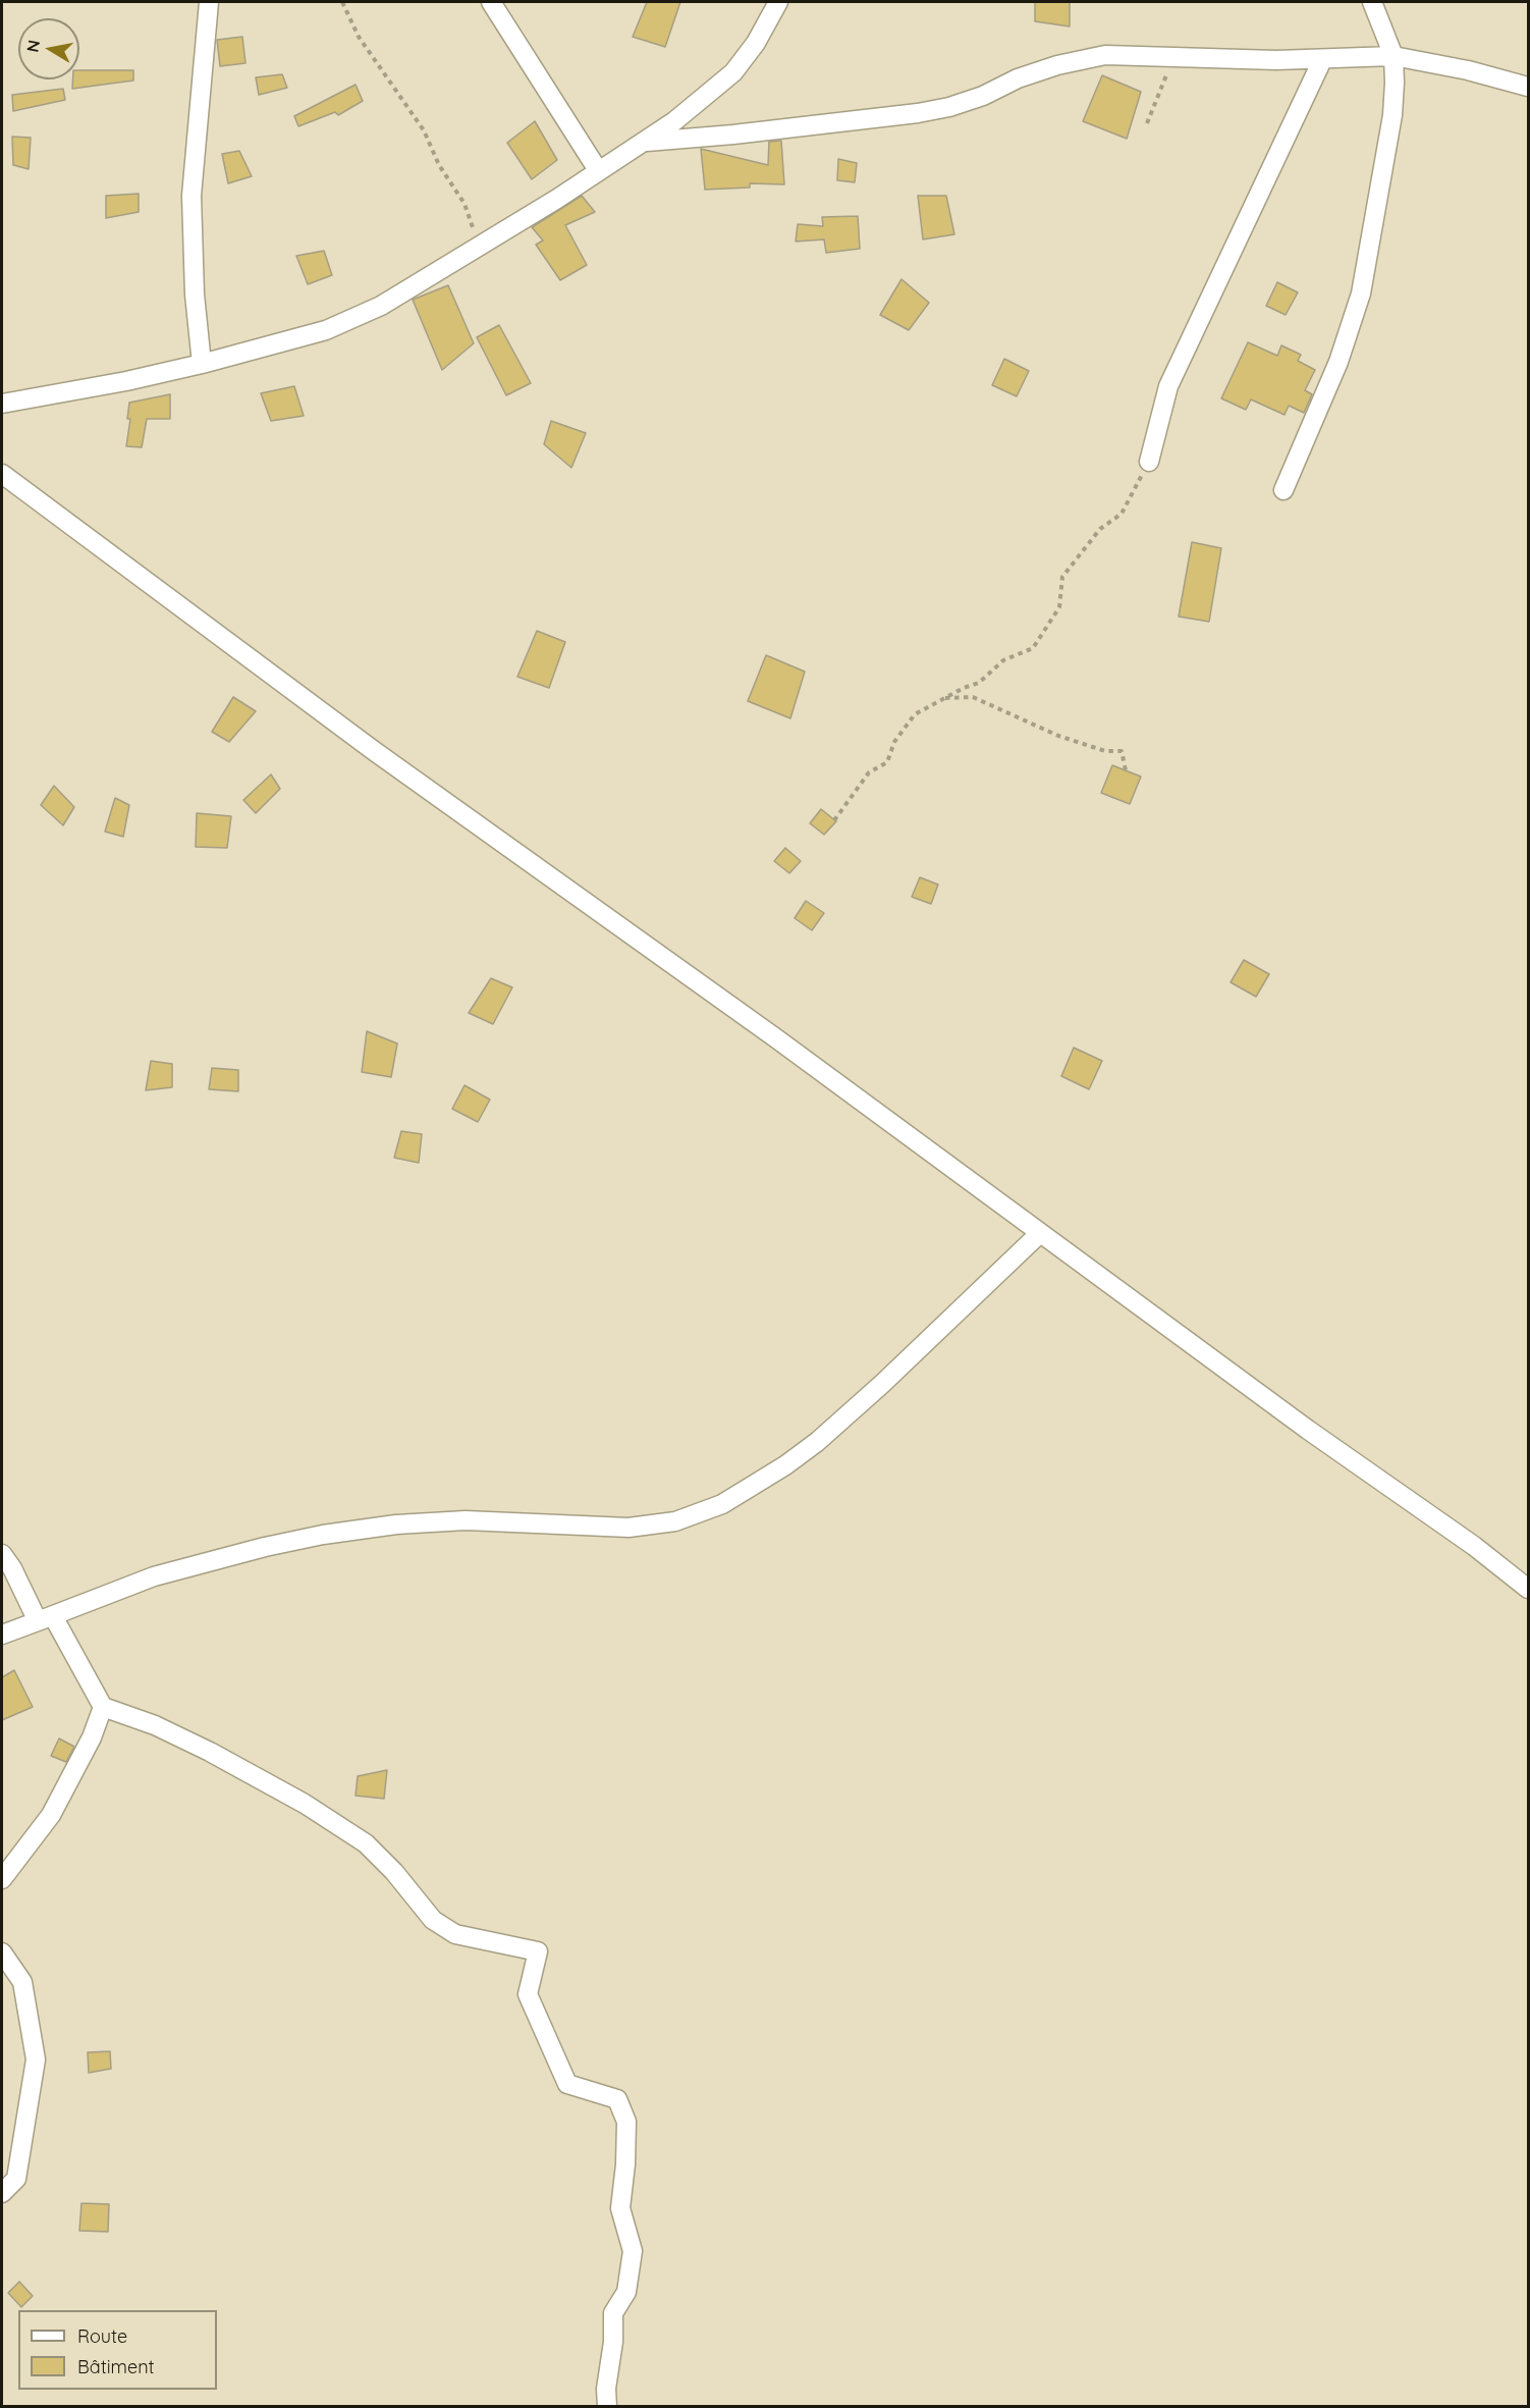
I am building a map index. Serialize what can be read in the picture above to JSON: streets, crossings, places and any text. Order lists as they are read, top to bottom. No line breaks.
{"legend":["Route","Bâtiment"],"north":"left"}
